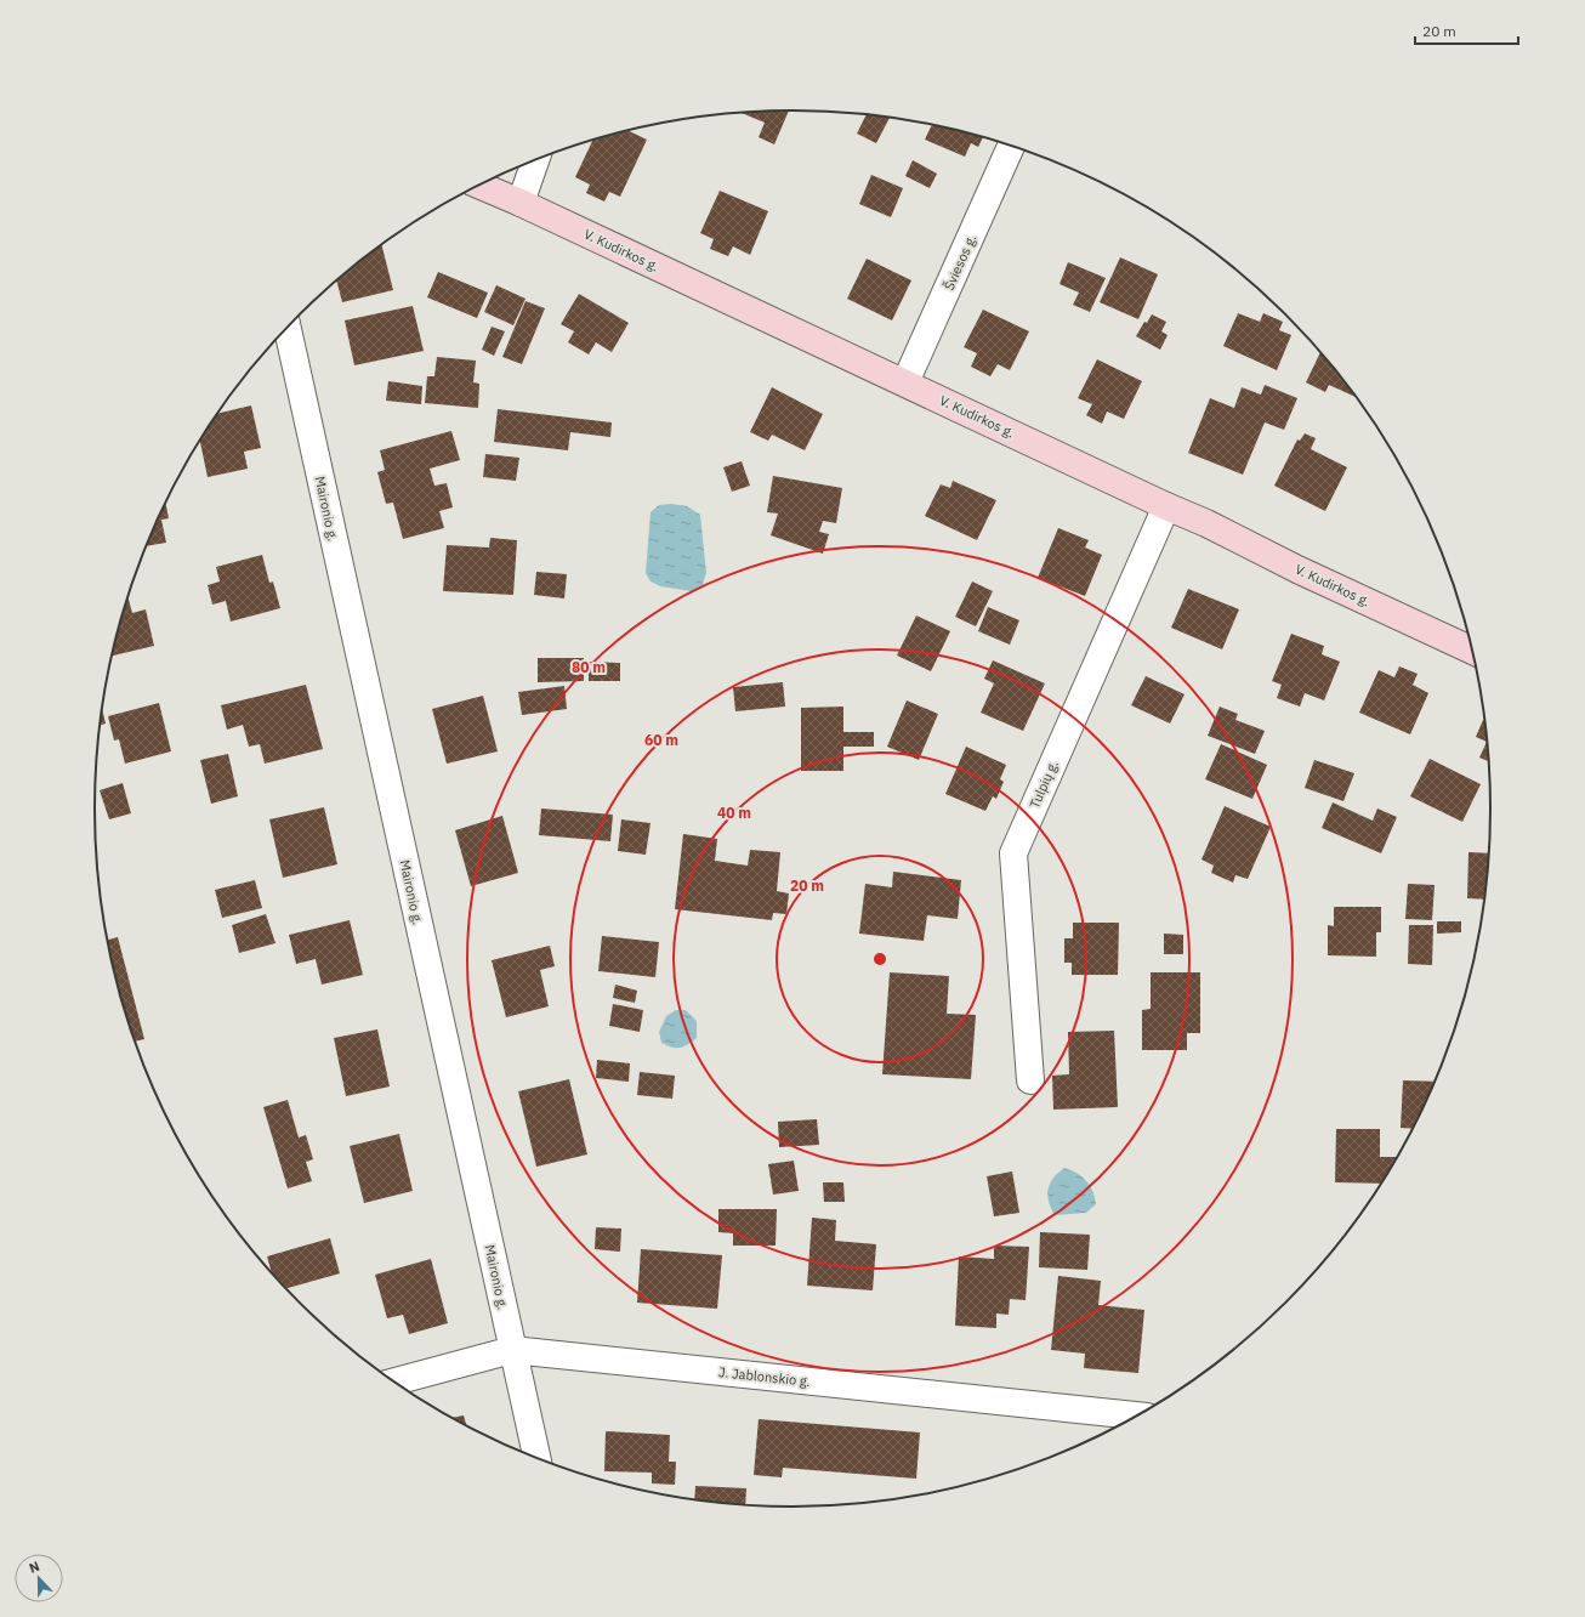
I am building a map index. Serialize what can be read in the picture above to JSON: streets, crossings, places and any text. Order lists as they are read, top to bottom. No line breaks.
{"streets":{"main road":["V. Kudirkos g."],"street":["Šviesos g.","Maironio g.","Tulpių g.","J. Jablonskio g."]},"crossings":[["V. Kudirkos g.","Šviesos g."],["V. Kudirkos g.","Tulpių g."],["Maironio g.","J. Jablonskio g."]],"scale_bar":"20 m","north":"top","rings":["80 m","60 m","40 m","20 m"]}
